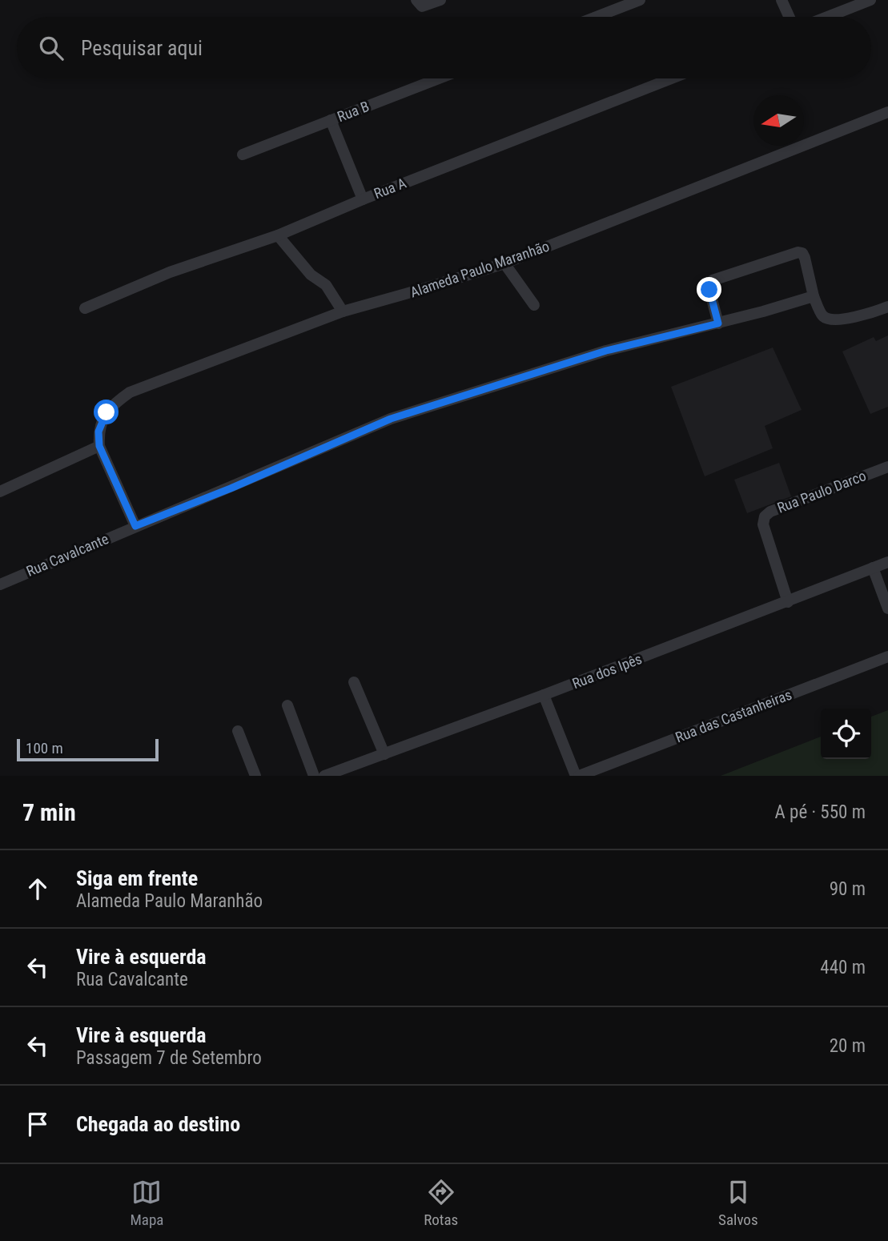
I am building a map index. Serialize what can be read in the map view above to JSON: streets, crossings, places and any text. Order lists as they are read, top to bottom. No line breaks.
{"streets":{"street":["Rua B","Rua A","Alameda Paulo Maranhão","Rua Paulo Darco","Rua Cavalcante","Rua dos Ipês","Rua das Castanheiras"]},"crossings":[["Rua Paulo Darco","Rua dos Ipês"]],"scale_bar":"100 m","north":"left","page":{"search":"Pesquisar aqui","scale":"100 m","heading":["7 min","A pé · 550 m"],"list":[["Siga em frente","Alameda Paulo Maranhão","90 m"],["Vire à esquerda","Rua Cavalcante","440 m"],["Vire à esquerda","Passagem 7 de Setembro","20 m"],"Chegada ao destino"],"nav":["Mapa","Rotas","Salvos"]}}
